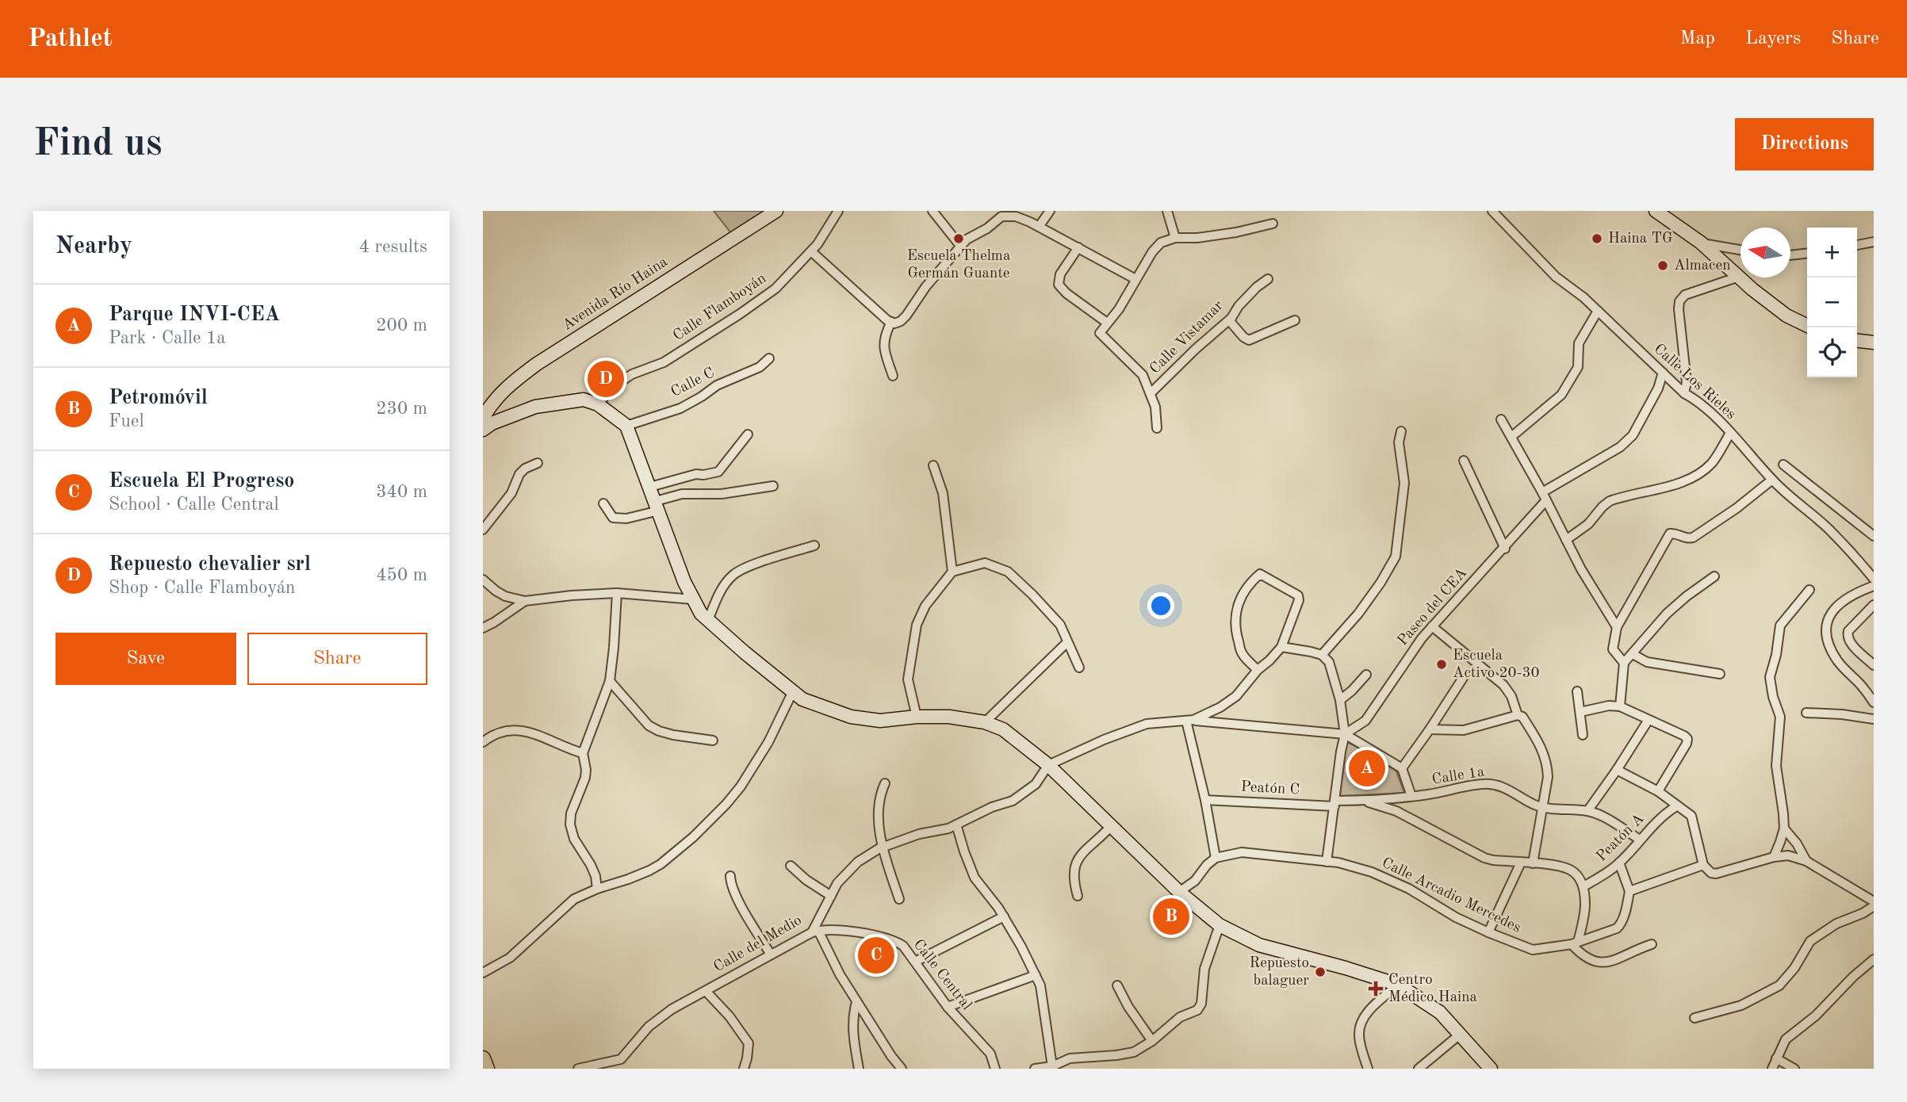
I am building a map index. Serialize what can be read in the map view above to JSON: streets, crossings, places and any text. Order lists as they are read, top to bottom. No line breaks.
{"streets":{"main road":["Avenida Río Haina"],"street":["Calle Flamboyán","Calle Vistamar","Calle Los Rieles","Calle C","Paseo del CEA","Calle 1a","Peatón C","Peatón A","Calle Arcadio Mercedes","Calle del Medio","Calle Central"]},"crossings":[["Calle Los Rieles","Paseo del CEA"],["Calle 1a","Peatón C"],["Calle 1a","Peatón A"],["Peatón A","Calle Arcadio Mercedes"],["Calle del Medio","Calle Central"]],"places":{"other":["Escuela Thelma Germán Guante","Haina TG","Almacen","Escuela Activo 20-30","Repuesto balaguer"],"health":["Centro Médico Haina"]},"north":"left","page":{"header":"Pathlet","nav":["Map","Layers","Share"],"buttons":["Directions",["Save","Share"]],"title":"Find us","heading":["Nearby","4 results"],"map_buttons":["+","−"],"list":[{"mark":"A","name":"Parque INVI-CEA","note":"Park · Calle 1a","value":"200 m"},{"mark":"B","name":"Petromóvil","note":"Fuel","value":"230 m"},{"mark":"C","name":"Escuela El Progreso","note":"School · Calle Central","value":"340 m"},{"mark":"D","name":"Repuesto chevalier srl","note":"Shop · Calle Flamboyán","value":"450 m"}],"pins":["D","A","B","C"]}}
